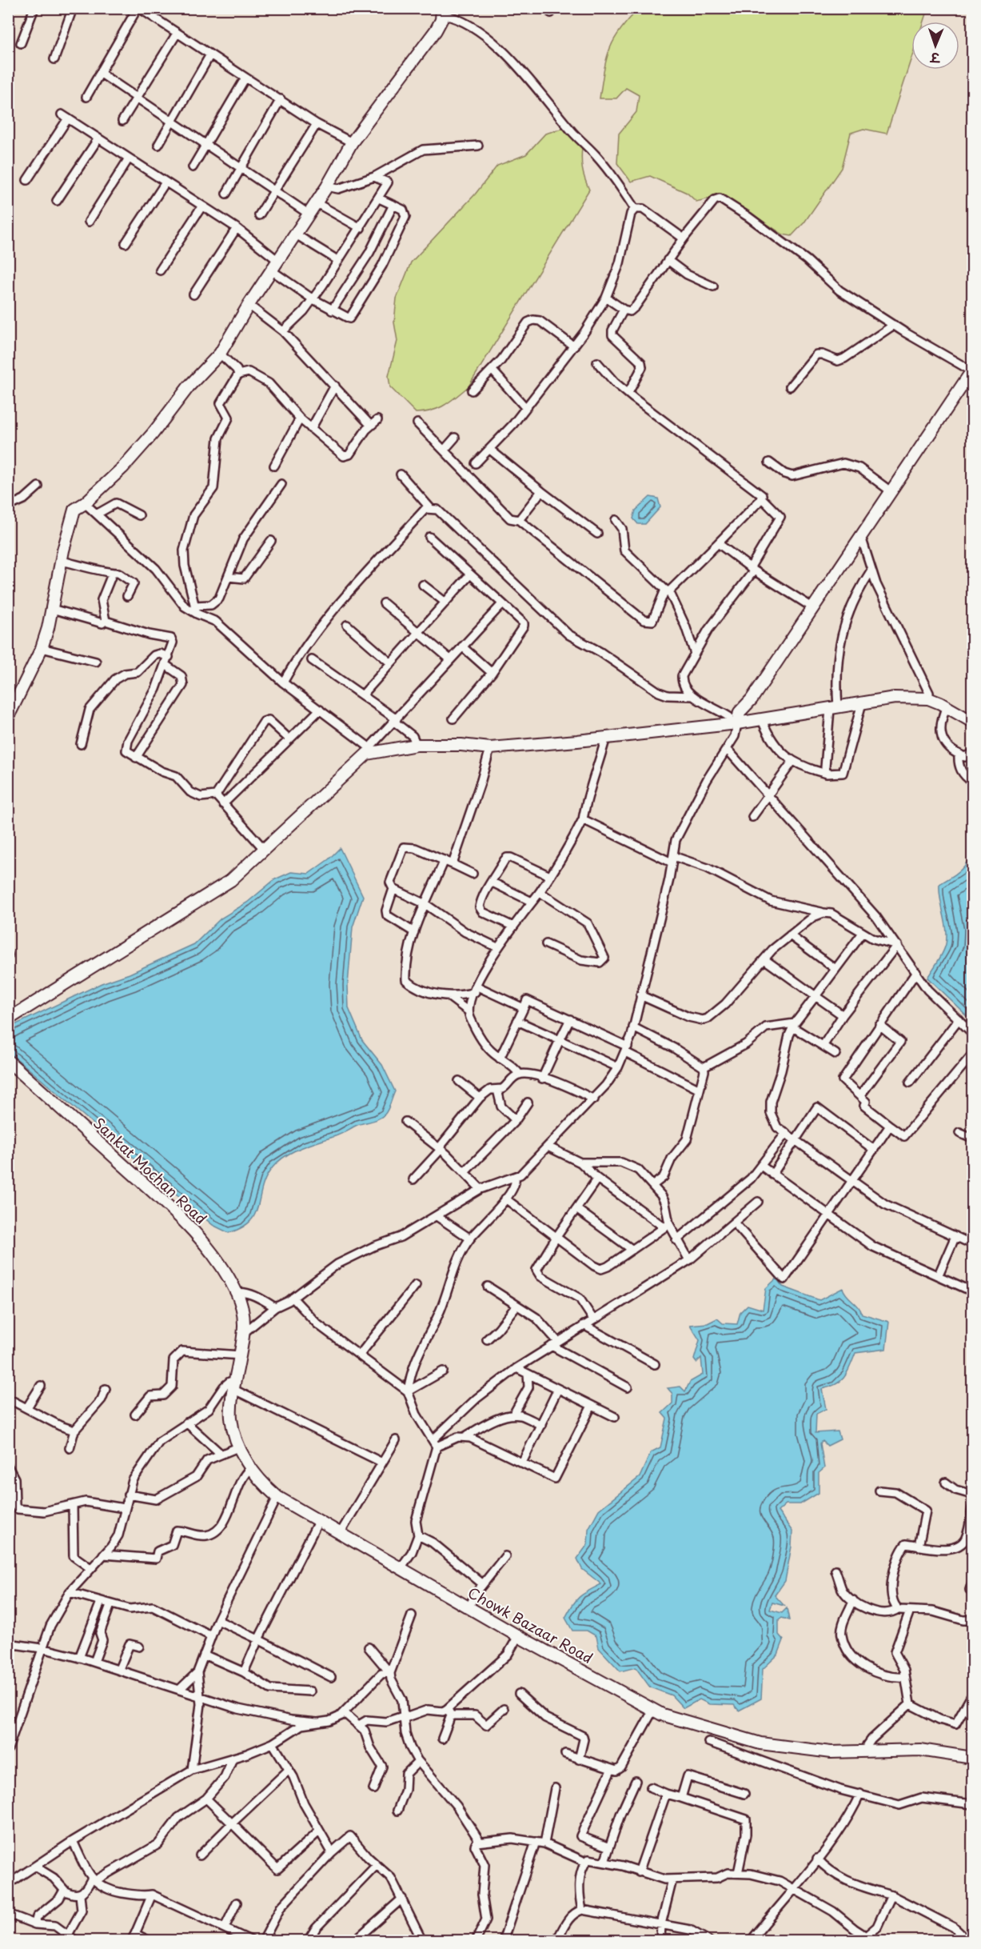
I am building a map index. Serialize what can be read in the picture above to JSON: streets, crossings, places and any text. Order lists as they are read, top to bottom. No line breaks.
{"streets":{"main road":["Sankat Mochan Road","Chowk Bazaar Road"]},"crossings":[["Sankat Mochan Road","Chowk Bazaar Road"]],"north":"bottom"}
